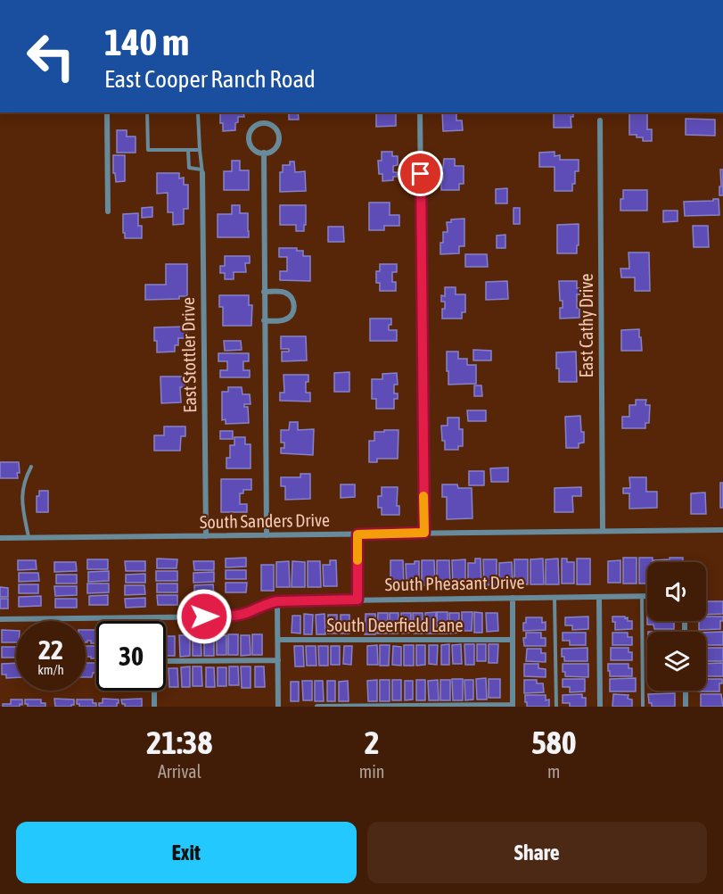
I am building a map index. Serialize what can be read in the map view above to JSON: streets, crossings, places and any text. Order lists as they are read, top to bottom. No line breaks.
{"streets":{"street":["East Cathy Drive","East Stottler Drive","South Sanders Drive","South Pheasant Drive","South Deerfield Lane"]},"crossings":[["East Cathy Drive","South Sanders Drive"],["East Stottler Drive","South Sanders Drive"]],"page":{"turn":["140 m","East Cooper Ranch Road"],"speed":"22 km/h","limit":"30","eta":["21:38","Arrival","2","min","580","m"],"buttons":["Exit","Share"]}}
